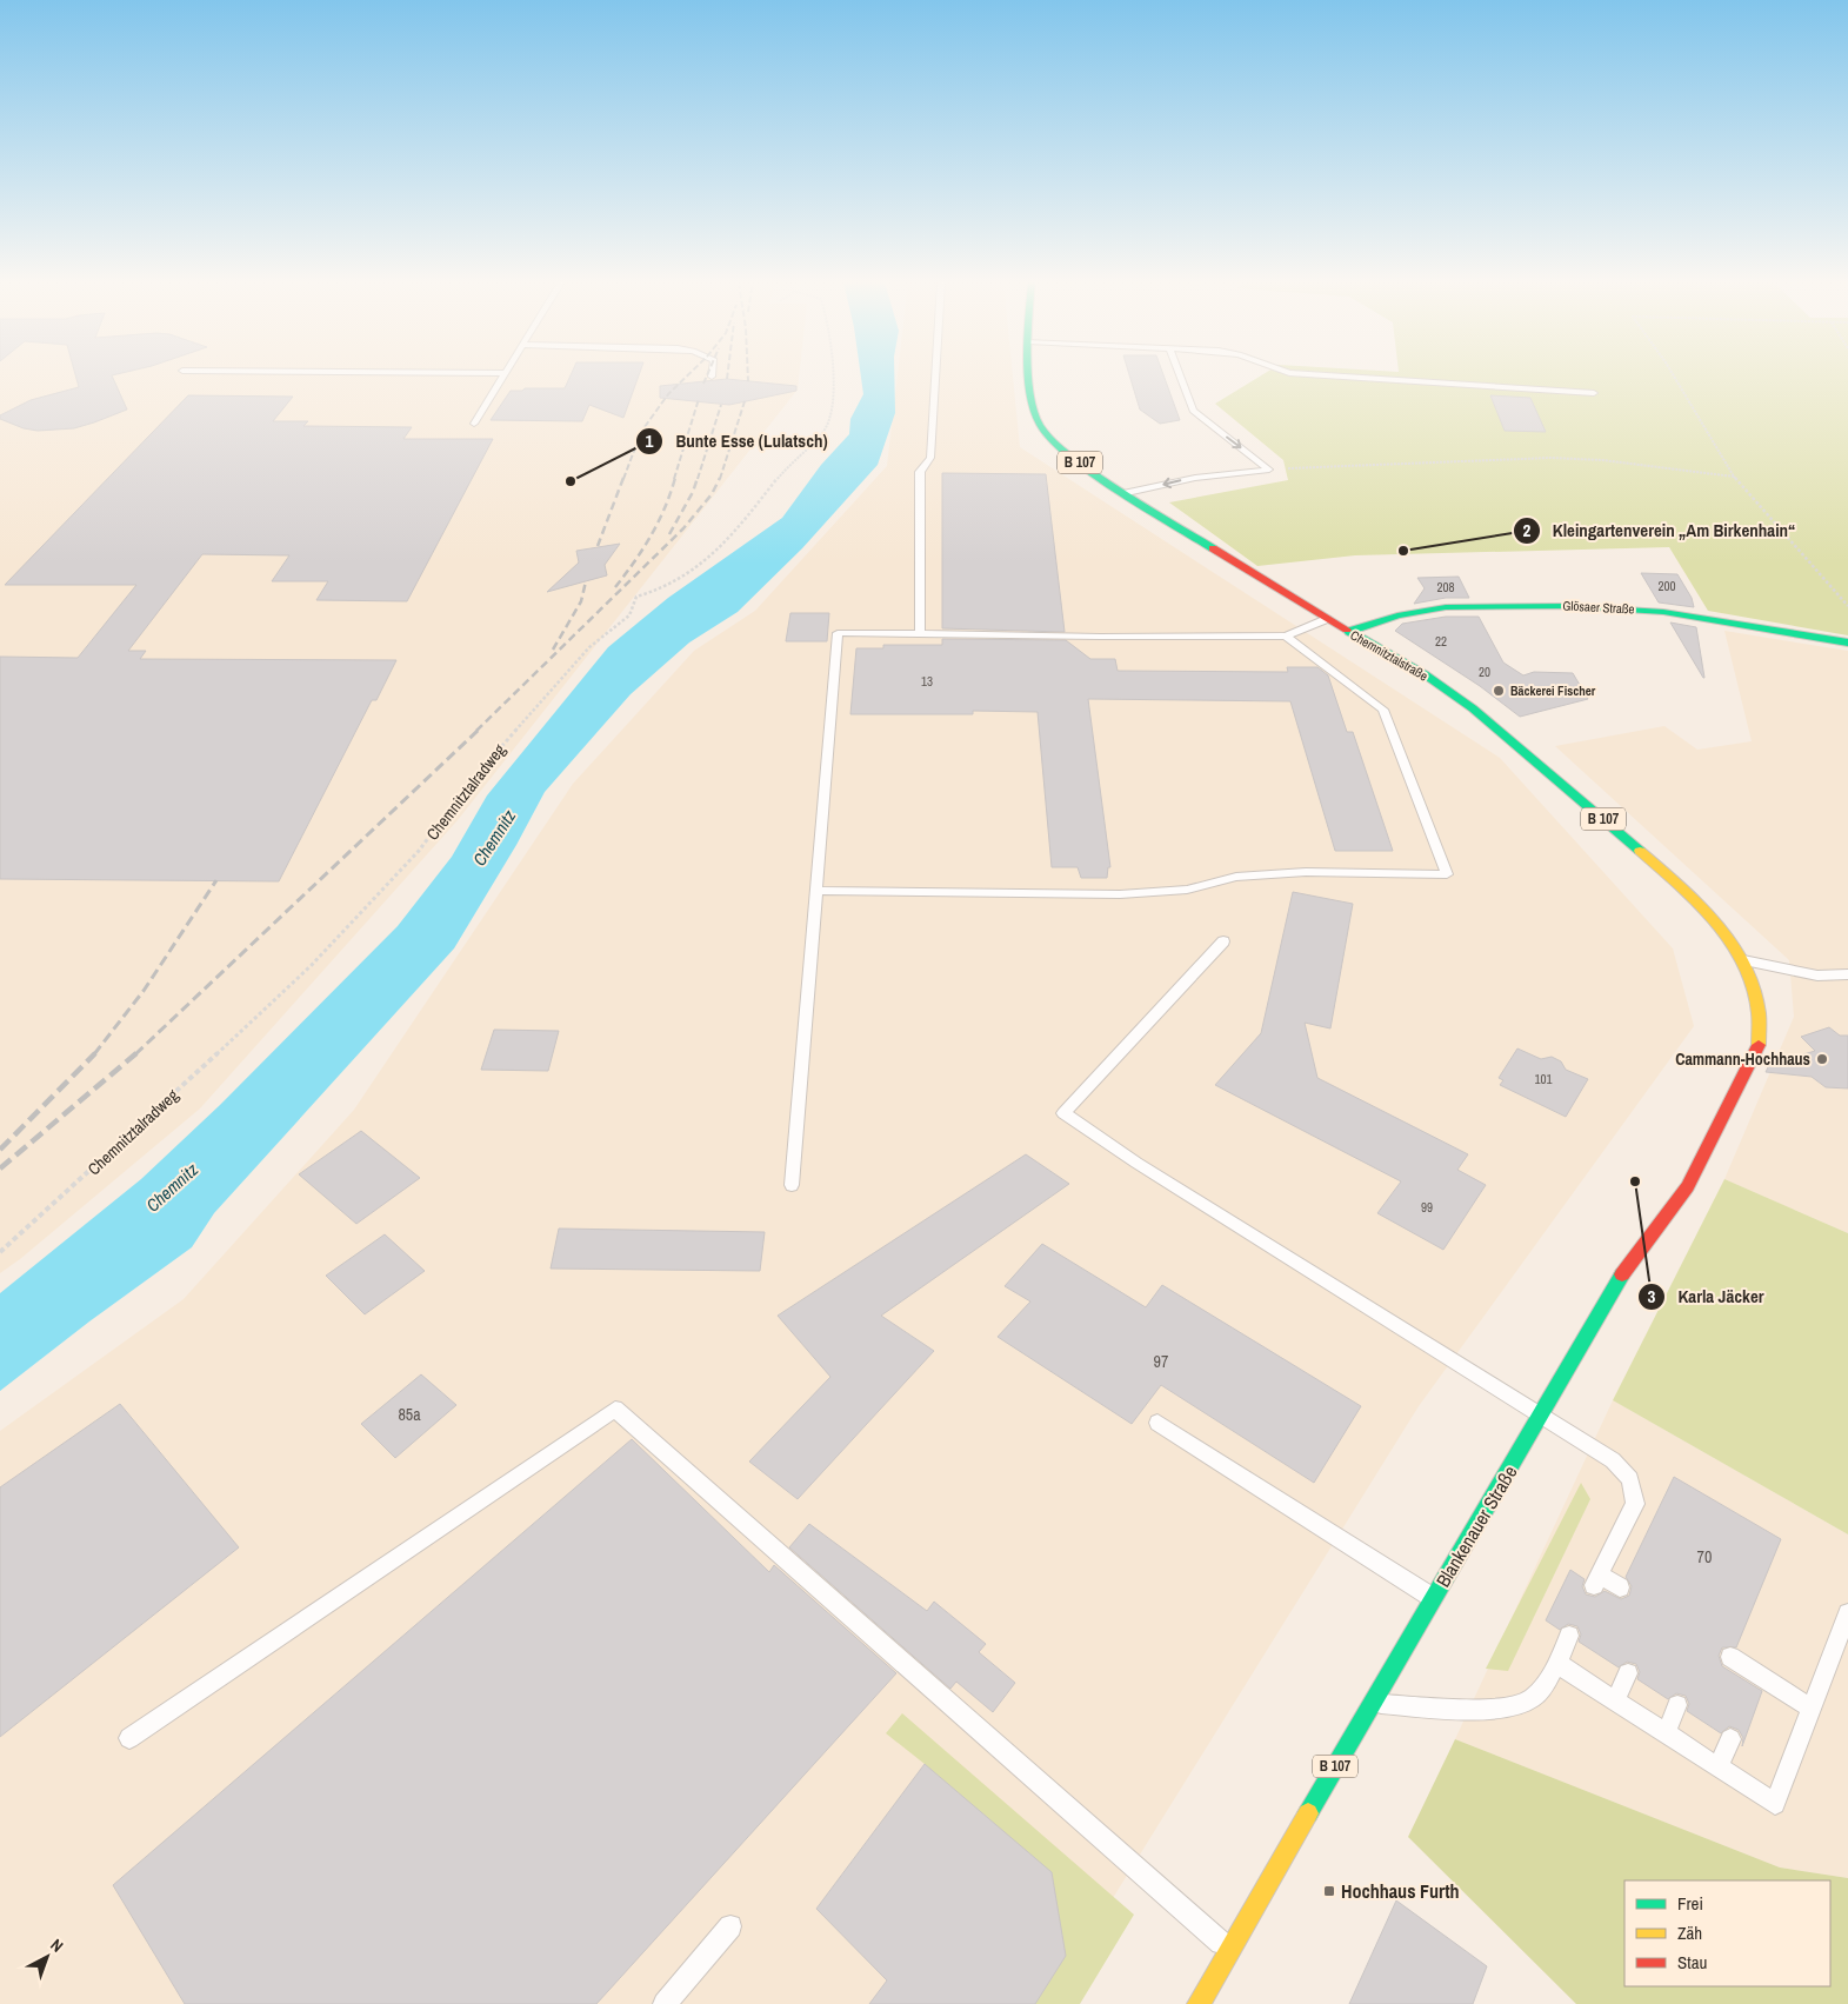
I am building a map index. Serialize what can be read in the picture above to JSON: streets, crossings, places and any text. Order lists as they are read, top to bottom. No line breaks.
{"streets":{"main road":["B 107","Glösaer Straße","Chemnitztalstraße","Blankenauer Straße"],"path":["Chemnitztalradweg"]},"crossings":[["Glösaer Straße","Chemnitztalstraße"],["Chemnitztalstraße","Blankenauer Straße"]],"water":["Chemnitz"],"places":{"other":["Bunte Esse (Lulatsch)","Kleingartenverein „Am Birkenhain“","Bäckerei Fischer","Cammann-Hochhaus","Karla Jäcker"],"transit":["Hochhaus Furth"]},"house_numbers":["200","208","22","20","13","101","99","97","85a","70"],"legend":["Frei","Zäh","Stau"],"north":"top right"}
